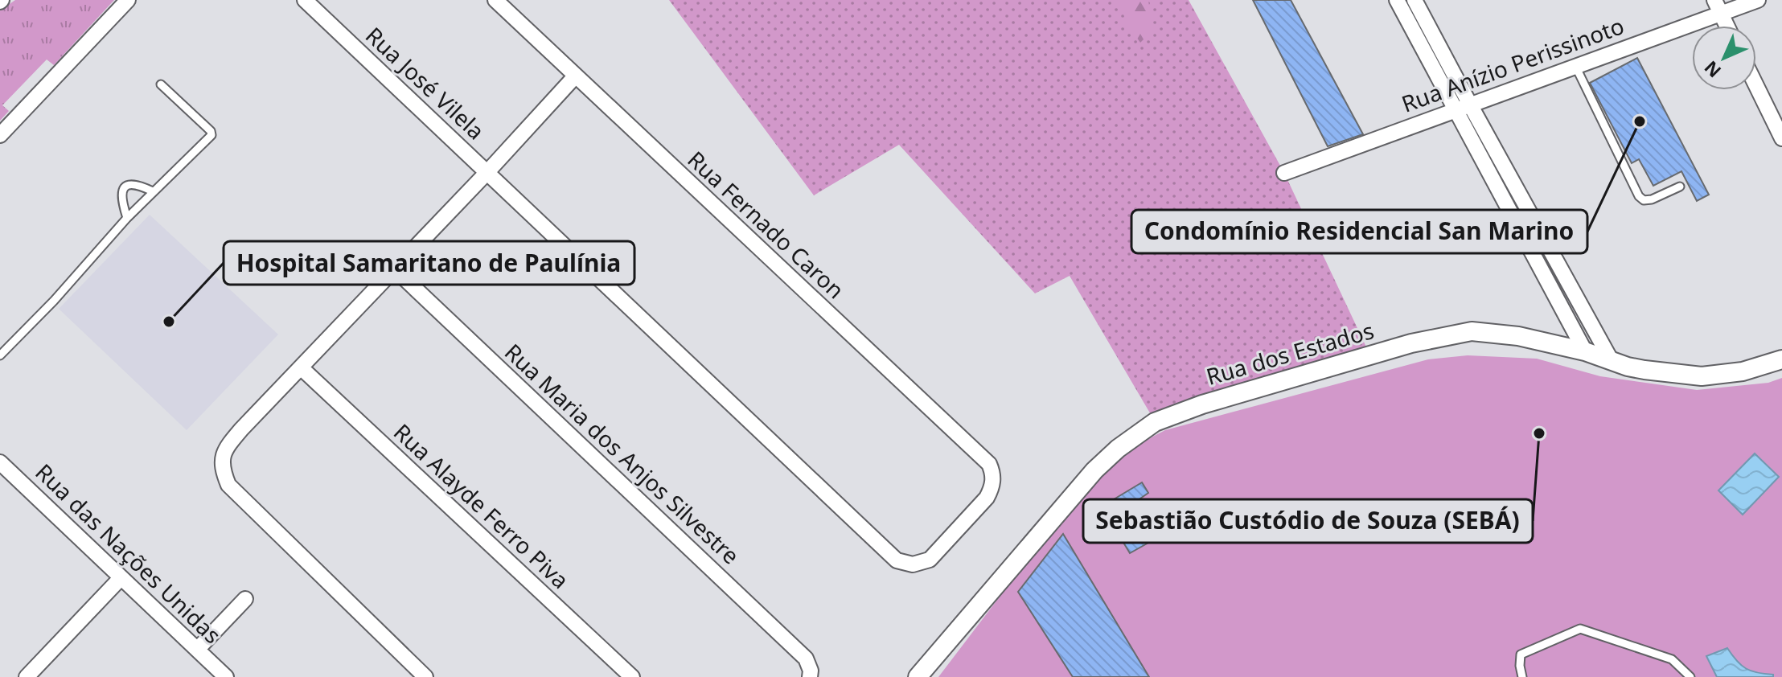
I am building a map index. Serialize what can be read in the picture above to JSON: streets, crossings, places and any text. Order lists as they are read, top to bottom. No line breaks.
{"streets":{"street":["Rua Anízio Perissinoto","Rua José Vilela","Rua Fernado Caron","Rua dos Estados","Rua Maria dos Anjos Silvestre","Rua Alayde Ferro Piva","Rua das Nações Unidas"]},"crossings":[["Rua José Vilela","Rua Fernado Caron"]],"places":["Condomínio Residencial San Marino","Hospital Samaritano de Paulínia","Sebastião Custódio de Souza (SEBÁ)"],"north":"bottom left"}
